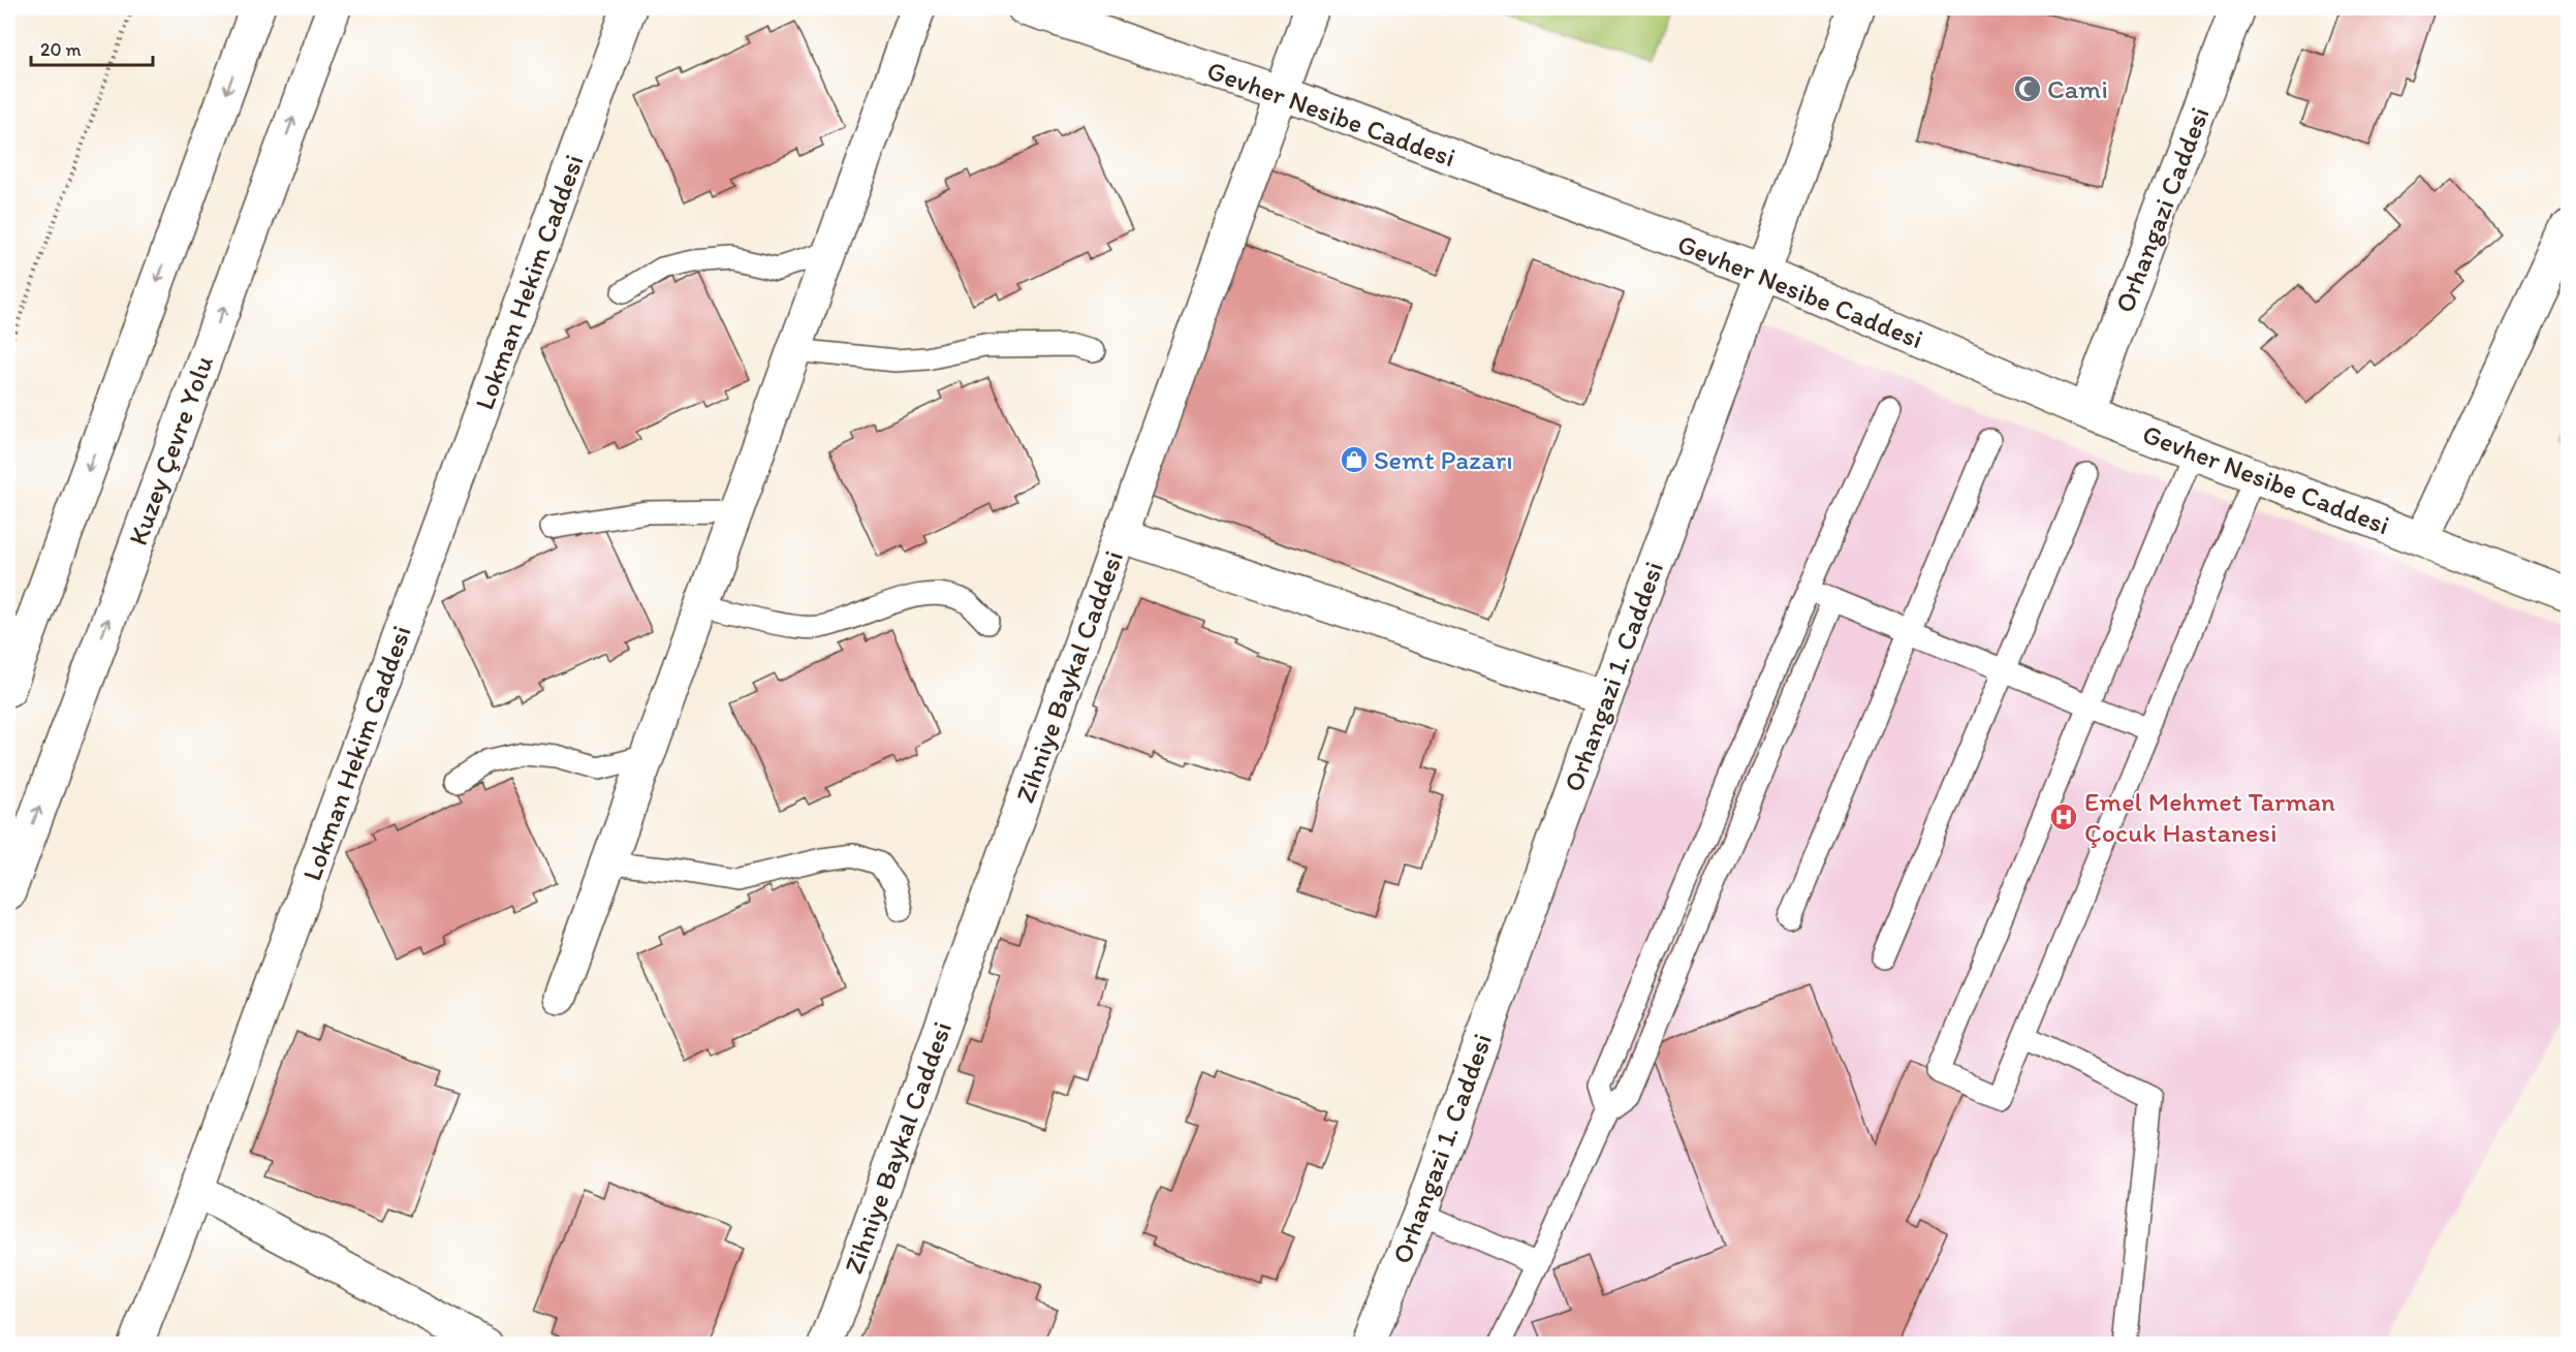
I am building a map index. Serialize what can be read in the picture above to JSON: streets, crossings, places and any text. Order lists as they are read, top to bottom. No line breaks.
{"streets":{"main road":["Gevher Nesibe Caddesi","Orhangazi Caddesi","Lokman Hekim Caddesi","Kuzey Çevre Yolu","Zihniye Baykal Caddesi","Orhangazi 1. Caddesi"]},"crossings":[["Gevher Nesibe Caddesi","Orhangazi Caddesi"],["Gevher Nesibe Caddesi","Zihniye Baykal Caddesi"],["Gevher Nesibe Caddesi","Orhangazi 1. Caddesi"]],"places":{"mosque":["Cami"],"shop":["Semt Pazarı"],"hospital":["Emel Mehmet Tarman Çocuk Hastanesi"]},"scale_bar":"20 m"}
